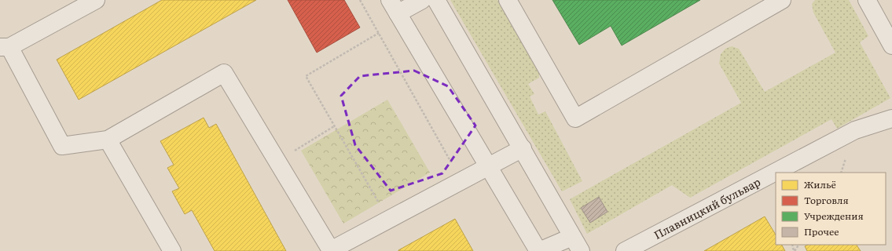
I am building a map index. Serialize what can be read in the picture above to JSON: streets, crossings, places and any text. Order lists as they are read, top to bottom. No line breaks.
{"streets":{"street":["Плавницкий бульвар"]},"legend":["Жильё","Торговля","Учреждения","Прочее"]}
